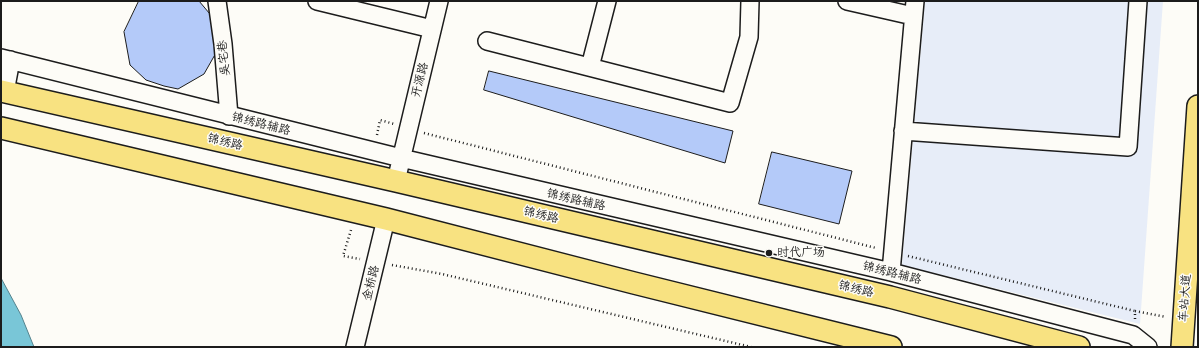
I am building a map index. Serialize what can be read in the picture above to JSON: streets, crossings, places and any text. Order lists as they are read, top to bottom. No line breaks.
{"streets":{"main road":["锦绣路","车站大道"],"street":["吴宅巷","开源路","锦绣路辅路","金桥路"]},"crossings":[["吴宅巷","锦绣路辅路"],["开源路","锦绣路辅路"],["开源路","锦绣路"]],"places":["时代广场"]}
